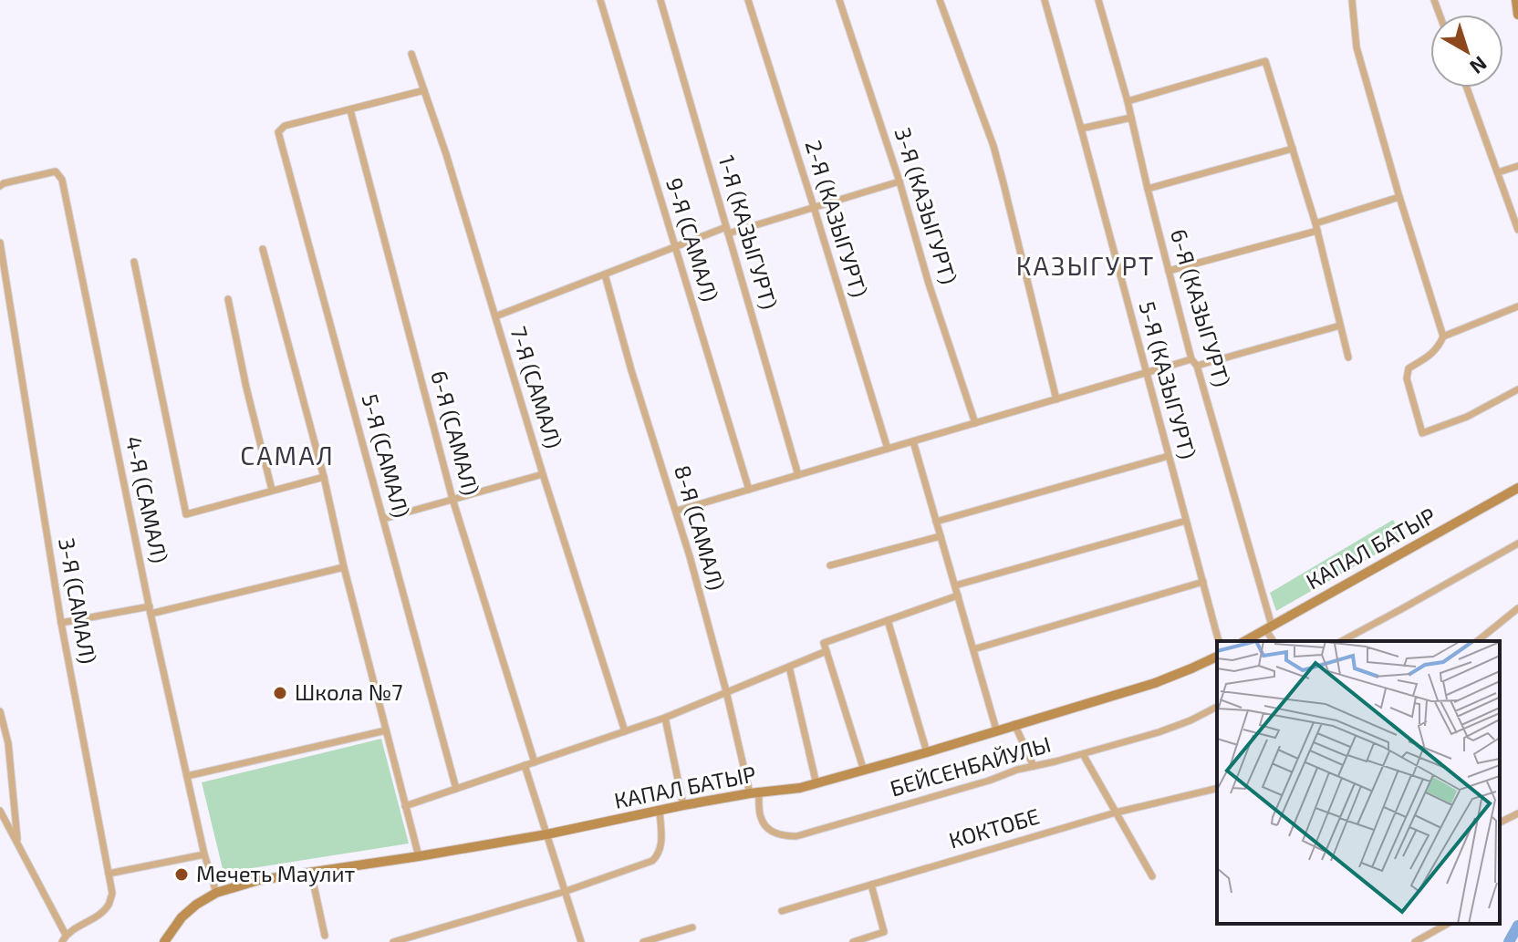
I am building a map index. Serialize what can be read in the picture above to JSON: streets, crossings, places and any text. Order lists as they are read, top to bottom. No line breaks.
{"streets":{"main road":["КАПАЛ БАТЫР"],"street":["3-Я (КАЗЫГУРТ)","2-Я (КАЗЫГУРТ)","1-Я (КАЗЫГУРТ)","9-Я (САМАЛ)","6-Я (КАЗЫГУРТ)","5-Я (КАЗЫГУРТ)","7-Я (САМАЛ)","6-Я (САМАЛ)","5-Я (САМАЛ)","4-Я (САМАЛ)","8-Я (САМАЛ)","3-Я (САМАЛ)","БЕЙСЕНБАЙУЛЫ","КОКТОБЕ"]},"crossings":[["6-Я (КАЗЫГУРТ)","КАПАЛ БАТЫР"],["6-Я (САМАЛ)","5-Я (САМАЛ)"],["4-Я (САМАЛ)","КАПАЛ БАТЫР"],["8-Я (САМАЛ)","КАПАЛ БАТЫР"],["8-Я (САМАЛ)","БЕЙСЕНБАЙУЛЫ"],["КАПАЛ БАТЫР","БЕЙСЕНБАЙУЛЫ"]],"districts":["КАЗЫГУРТ","САМАЛ"],"places":["Школа №7","Мечеть Маулит"],"north":"bottom right"}
